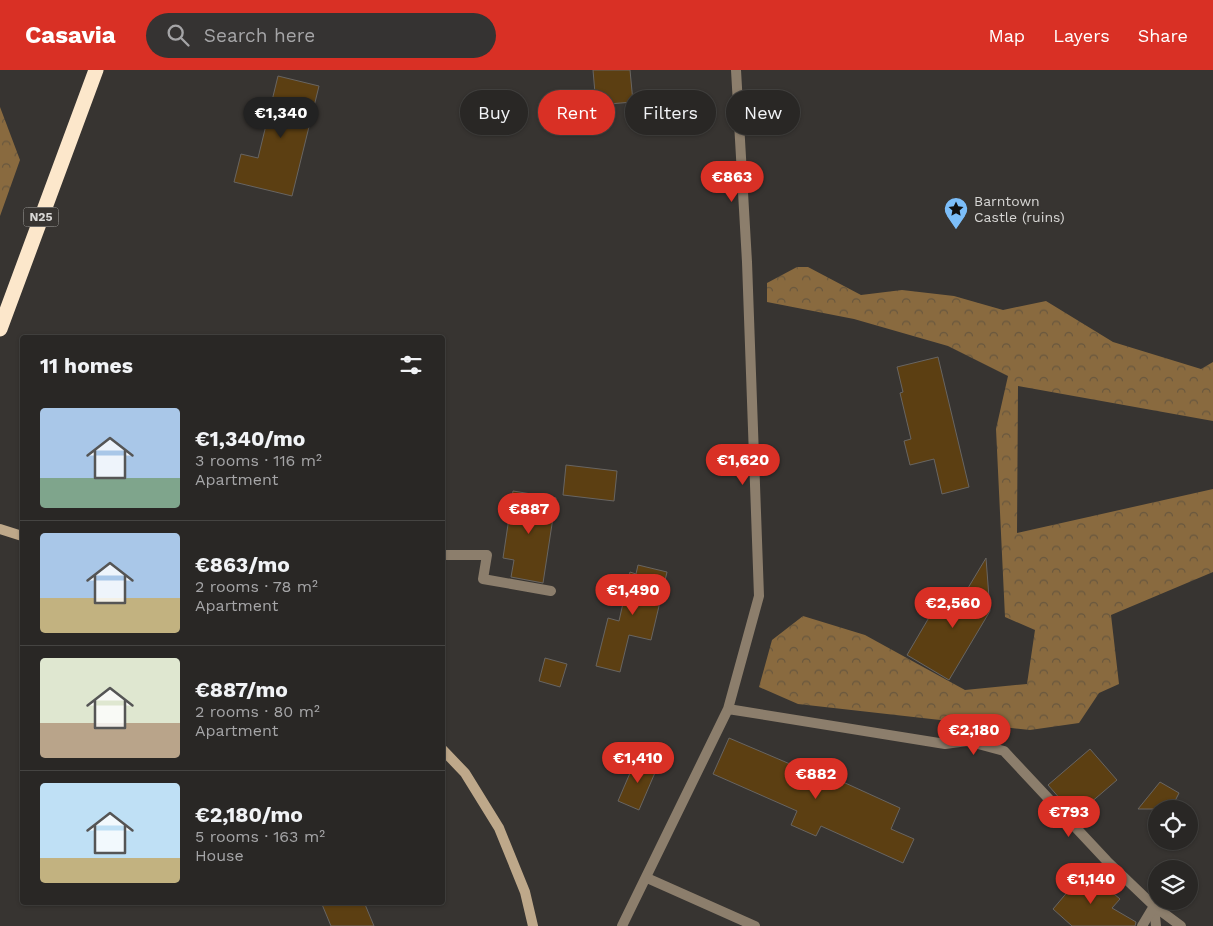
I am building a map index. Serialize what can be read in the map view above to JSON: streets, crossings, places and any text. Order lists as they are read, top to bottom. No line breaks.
{"streets":{"highway":["N25"]},"places":{"place":["Barntown Castle (ruins)"]},"page":{"header":"Casavia","search":"Search here","nav":["Map","Layers","Share"],"chip":["Buy","Rent","Filters","New"],"price":["€1,340","€863","€1,620","€887","€1,490","€2,560","€2,180","€1,410","€882","€793","€1,140"],"heading":"11 homes","list":[{"name":"€1,340/mo","note":"3 rooms · 116 m² · Apartment"},{"name":"€863/mo","note":"2 rooms · 78 m² · Apartment"},{"name":"€887/mo","note":"2 rooms · 80 m² · Apartment"},{"name":"€2,180/mo","note":"5 rooms · 163 m² · House"}]}}
